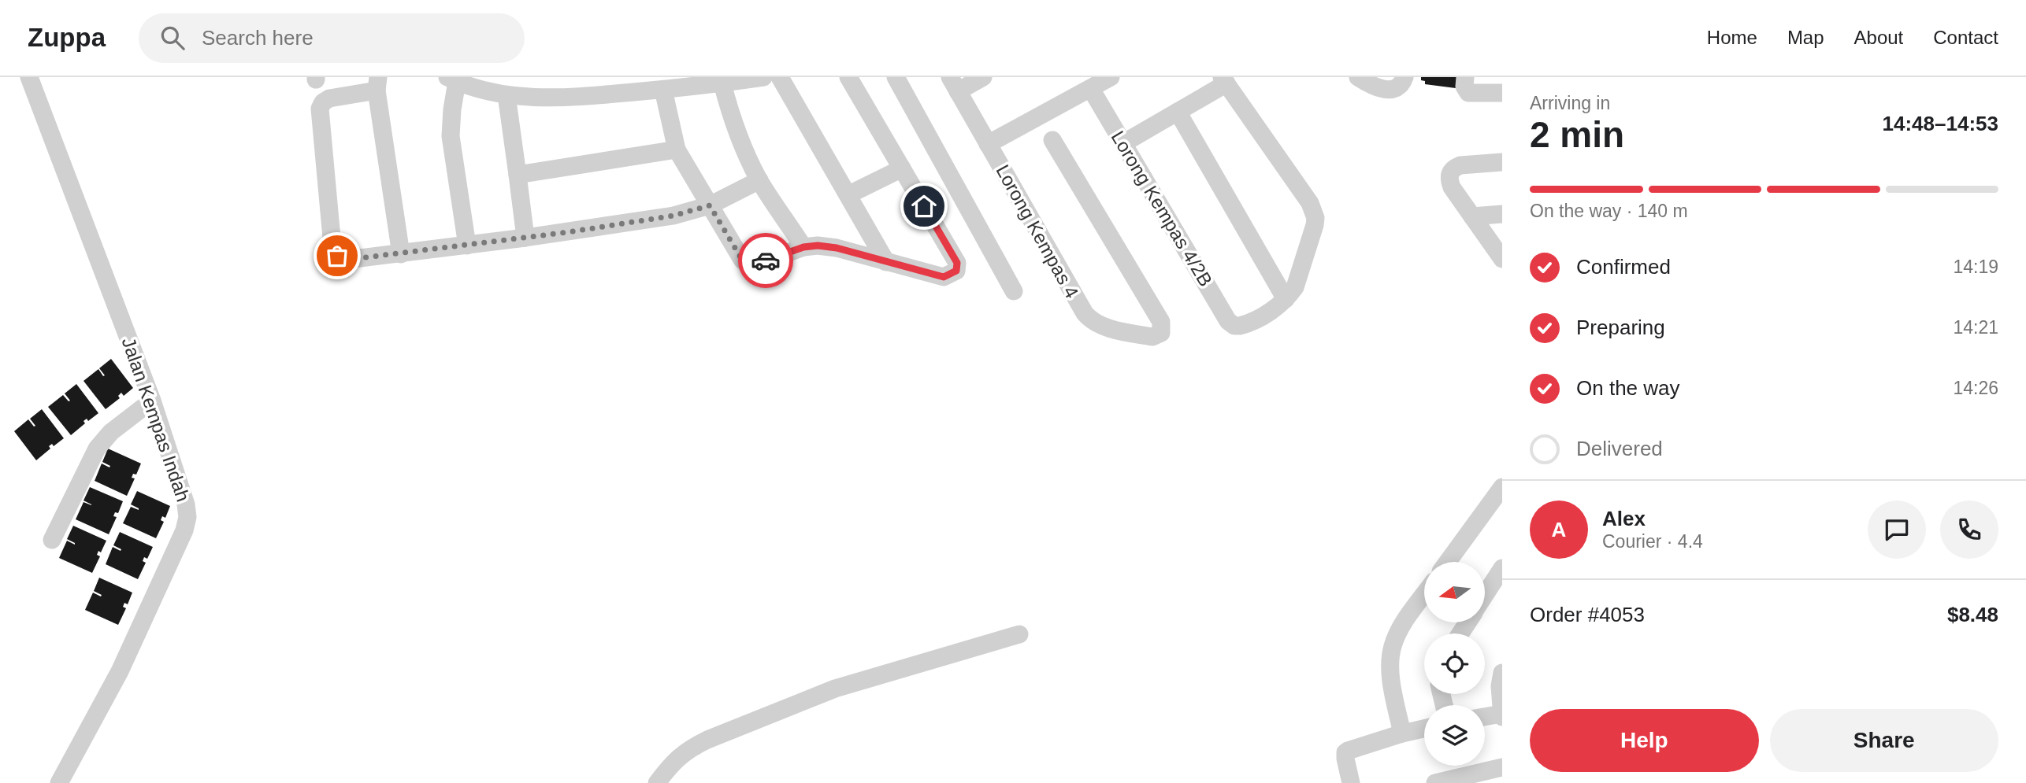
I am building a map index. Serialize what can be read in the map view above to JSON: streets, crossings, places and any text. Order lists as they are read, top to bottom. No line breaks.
{"streets":{"street":["Lorong Kempas 4/2B","Lorong Kempas 4","Jalan Kempas Indah"]},"north":"left","page":{"header":"Zuppa","search":"Search here","nav":["Home","Map","About","Contact"],"heading":["2 min","Arriving in","14:48–14:53"],"panel":["Alex","Courier · 4.4","Order #4053","$8.48"],"bar":"On the way · 140 m","list":[["Confirmed","14:19"],["Preparing","14:21"],["On the way","14:26"],"Delivered"],"round":"A","buttons":["Help","Share"]}}
